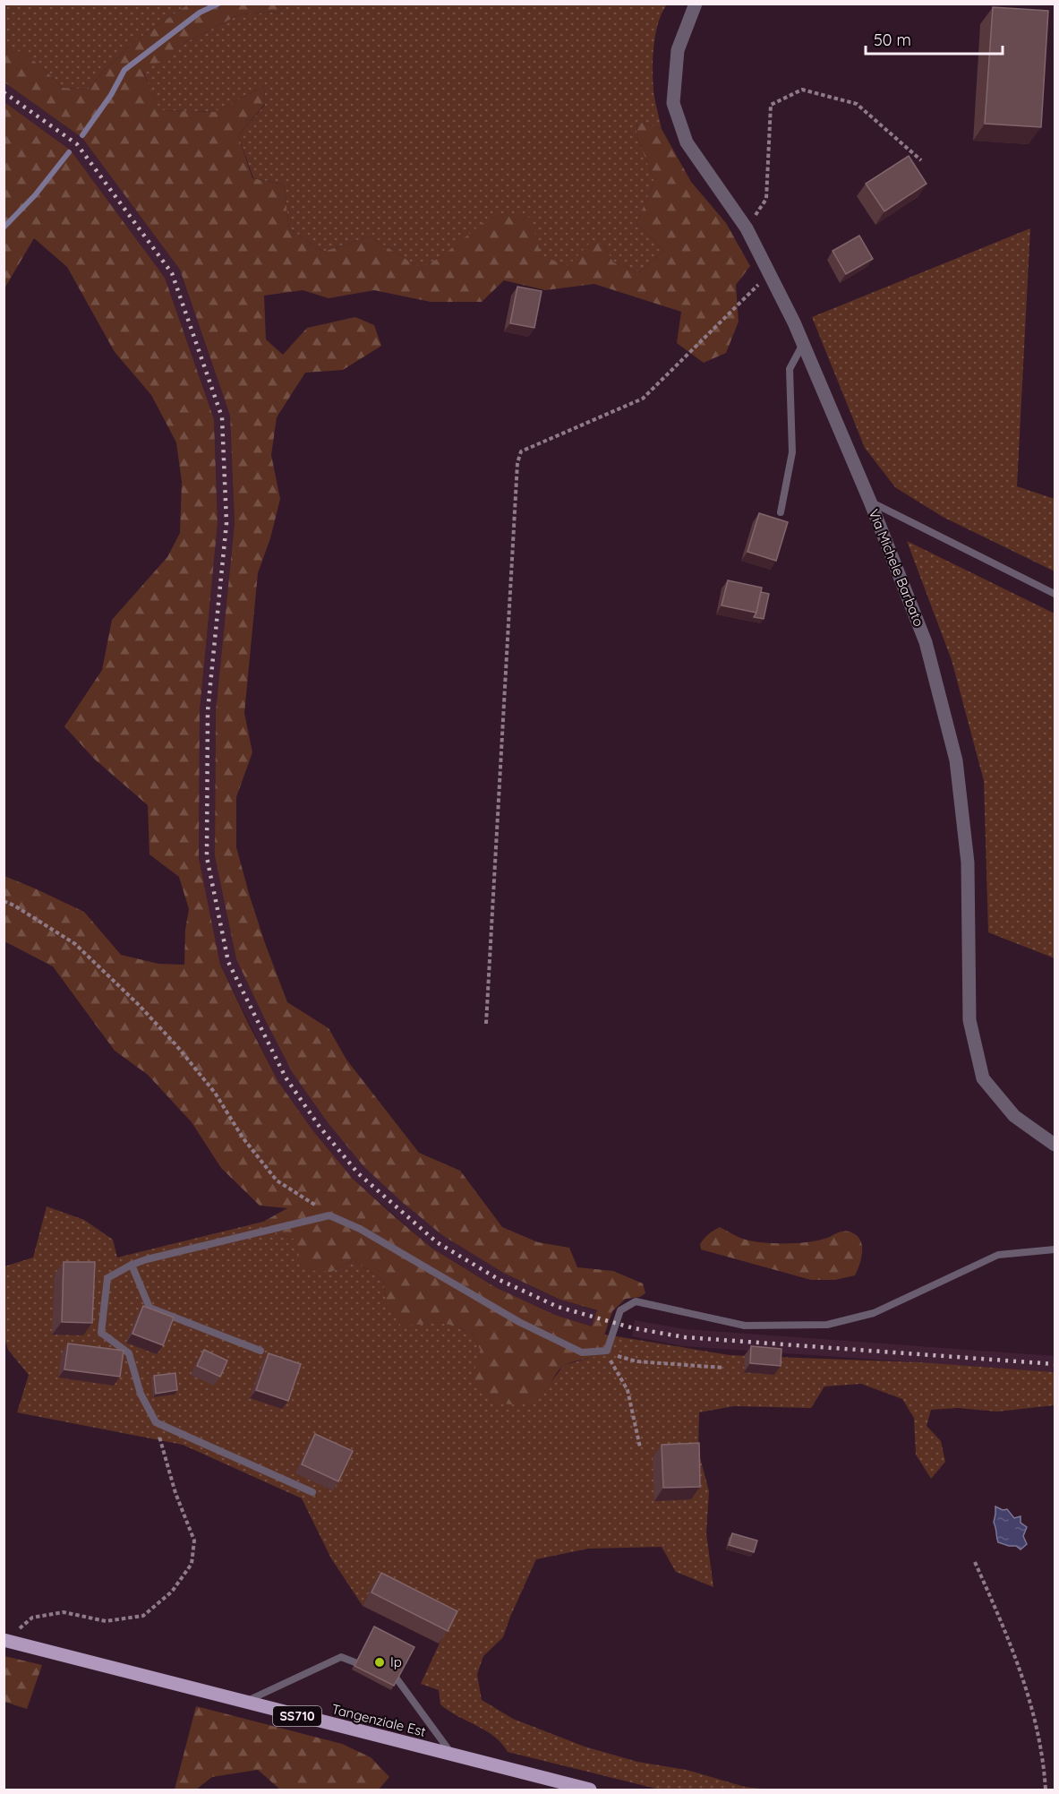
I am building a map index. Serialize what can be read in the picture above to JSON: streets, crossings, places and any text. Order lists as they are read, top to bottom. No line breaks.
{"streets":{"main road":["SS710","Tangenziale Est"],"street":["Via Michele Barbato"]},"places":["Ip"],"scale_bar":"50 m"}
